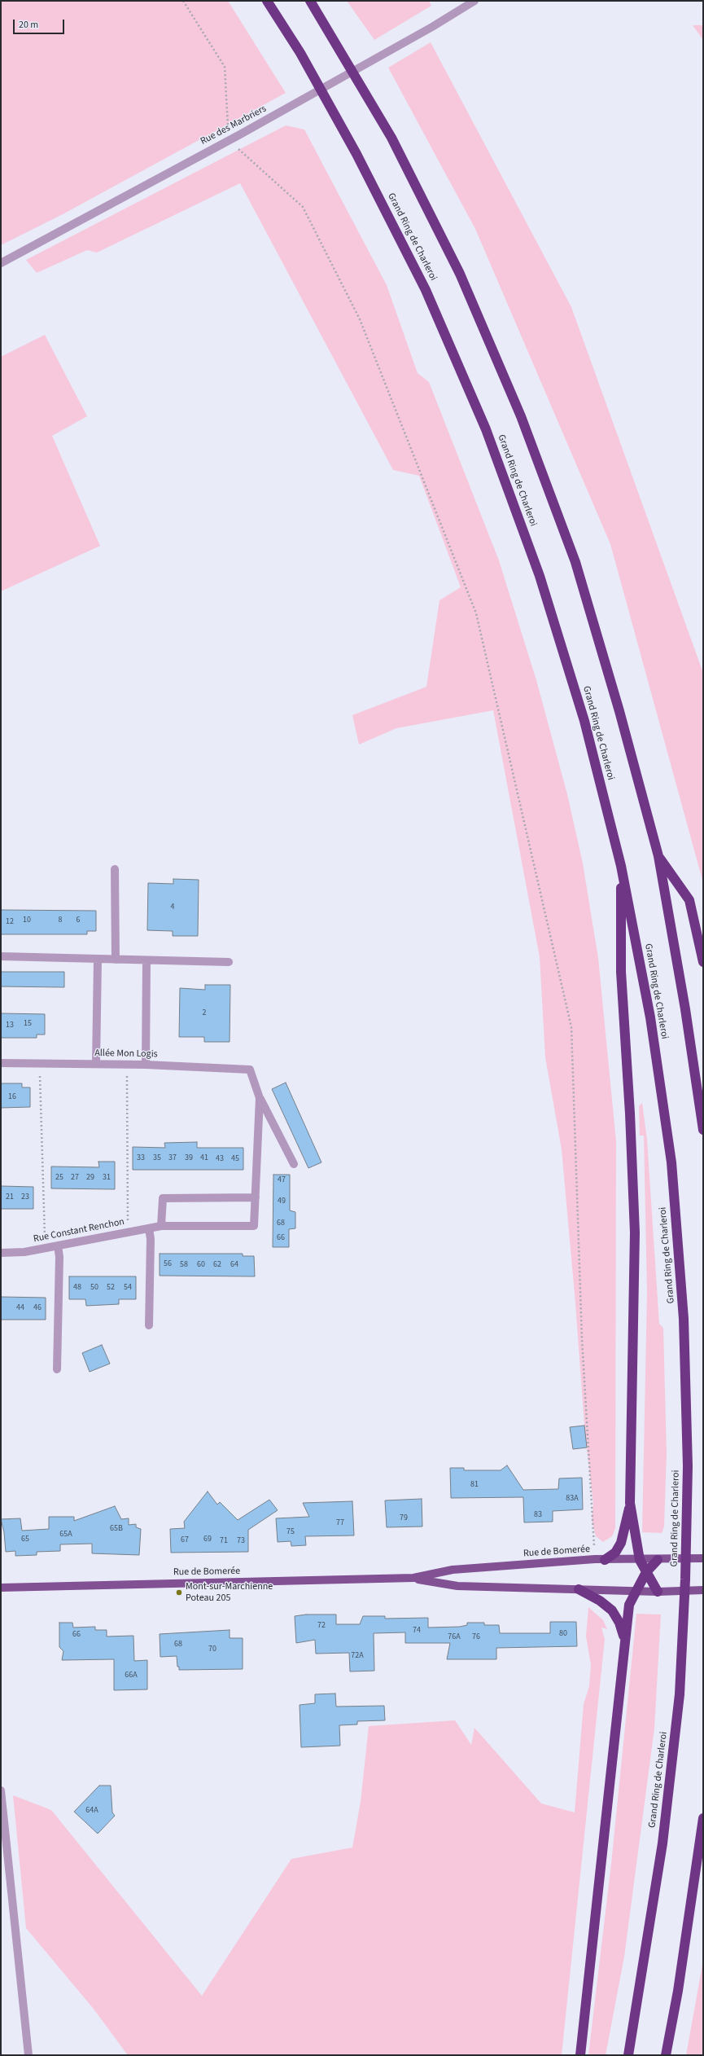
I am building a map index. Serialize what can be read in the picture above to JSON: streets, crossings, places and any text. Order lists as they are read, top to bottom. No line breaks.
{"streets":{"highway":["Grand Ring de Charleroi"],"main road":["Rue de Bomerée"],"street":["Rue des Marbriers","Allée Mon Logis","Rue Constant Renchon"]},"crossings":[["Allée Mon Logis","Rue Constant Renchon"]],"places":["Mont-sur-Marchienne Poteau 205"],"house_numbers":["4","10","8","6","12","2","15","13","16","33","35","37","39","41","43","45","25","27","29","31","47","21","23","49","68","66","56","58","60","62","64","48","50","52","54","44","46","81","83A","83","79","77","65B","75","65A","65","69","67","71","73","72","74","80","66","76A","76","68","70","72A","66A","64A"],"scale_bar":"20 m"}
